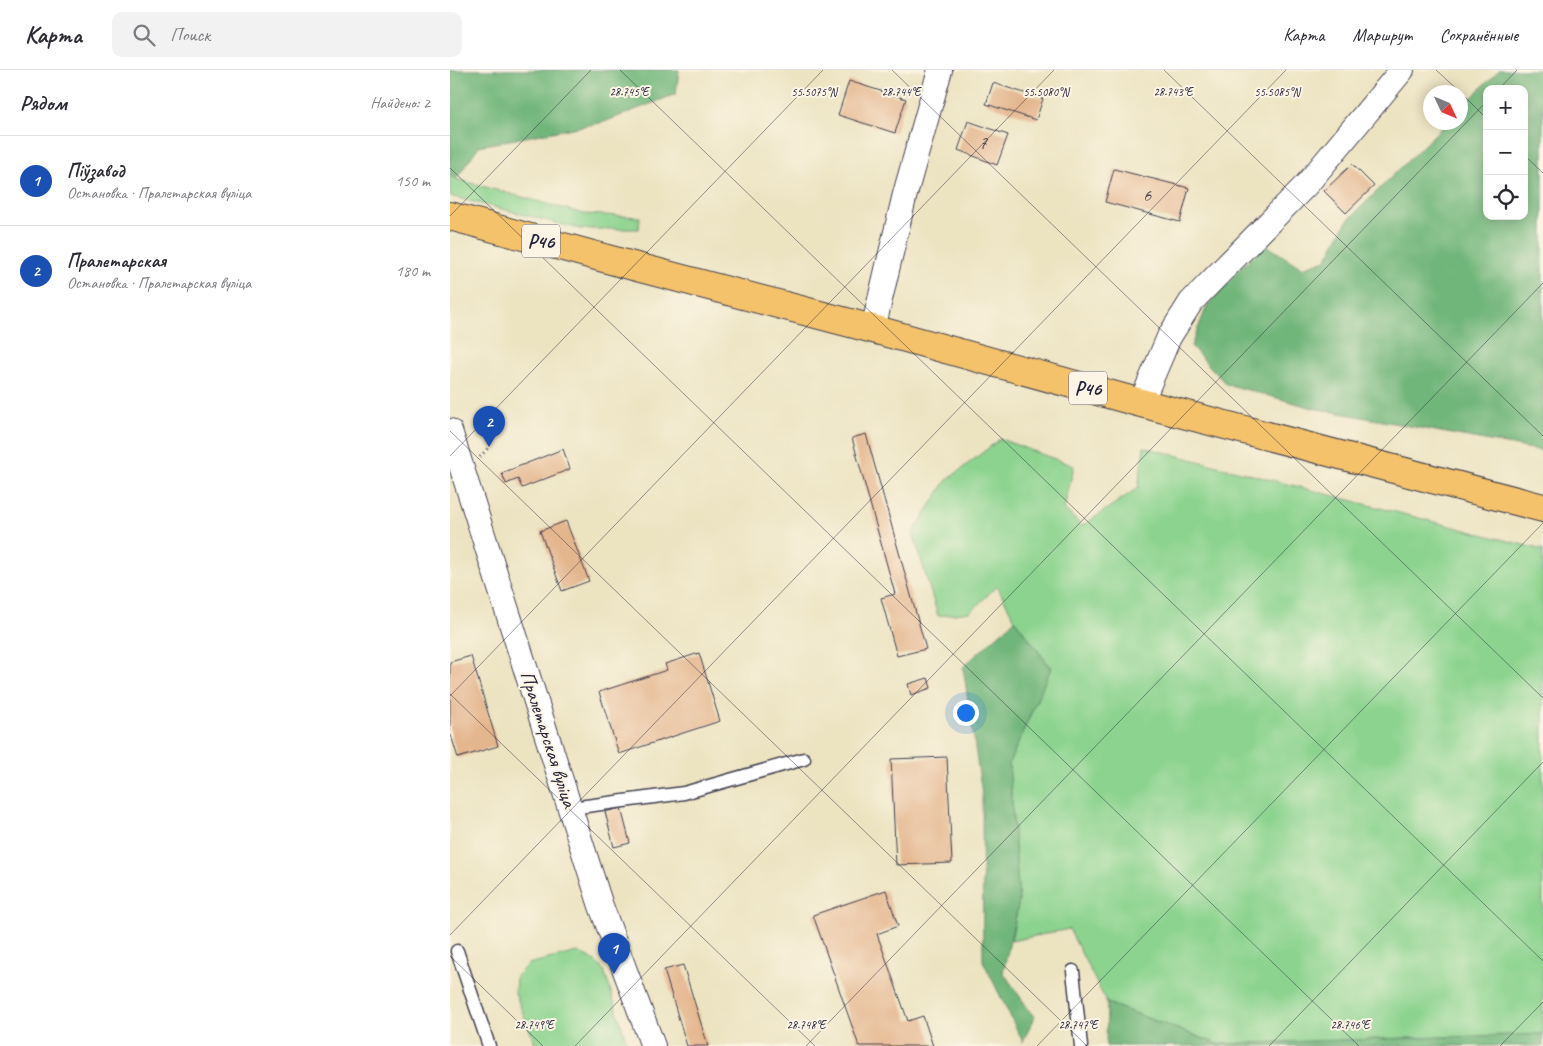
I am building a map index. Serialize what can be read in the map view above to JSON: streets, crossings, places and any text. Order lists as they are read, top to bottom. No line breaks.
{"streets":{"main road":["Р46"],"street":["Пралетарская вуліца"]},"house_numbers":["7","6"],"north":"bottom right","page":{"header":"Карта","search":"Поиск","nav":["Карта","Маршрут","Сохранённые"],"heading":["Рядом","Найдено: 2"],"map_buttons":["+","−"],"list":[{"mark":"1","name":"Піўзавод","note":"Остановка · Пралетарская вуліца","value":"150 m"},{"mark":"2","name":"Пралетарская","note":"Остановка · Пралетарская вуліца","value":"180 m"}],"pins":["2","1"]},"coordinates":["28.744°E","28.743°E","28.745°E","55.5075°N","55.5080°N","55.5085°N","28.749°E","28.748°E","28.747°E","28.746°E"]}
